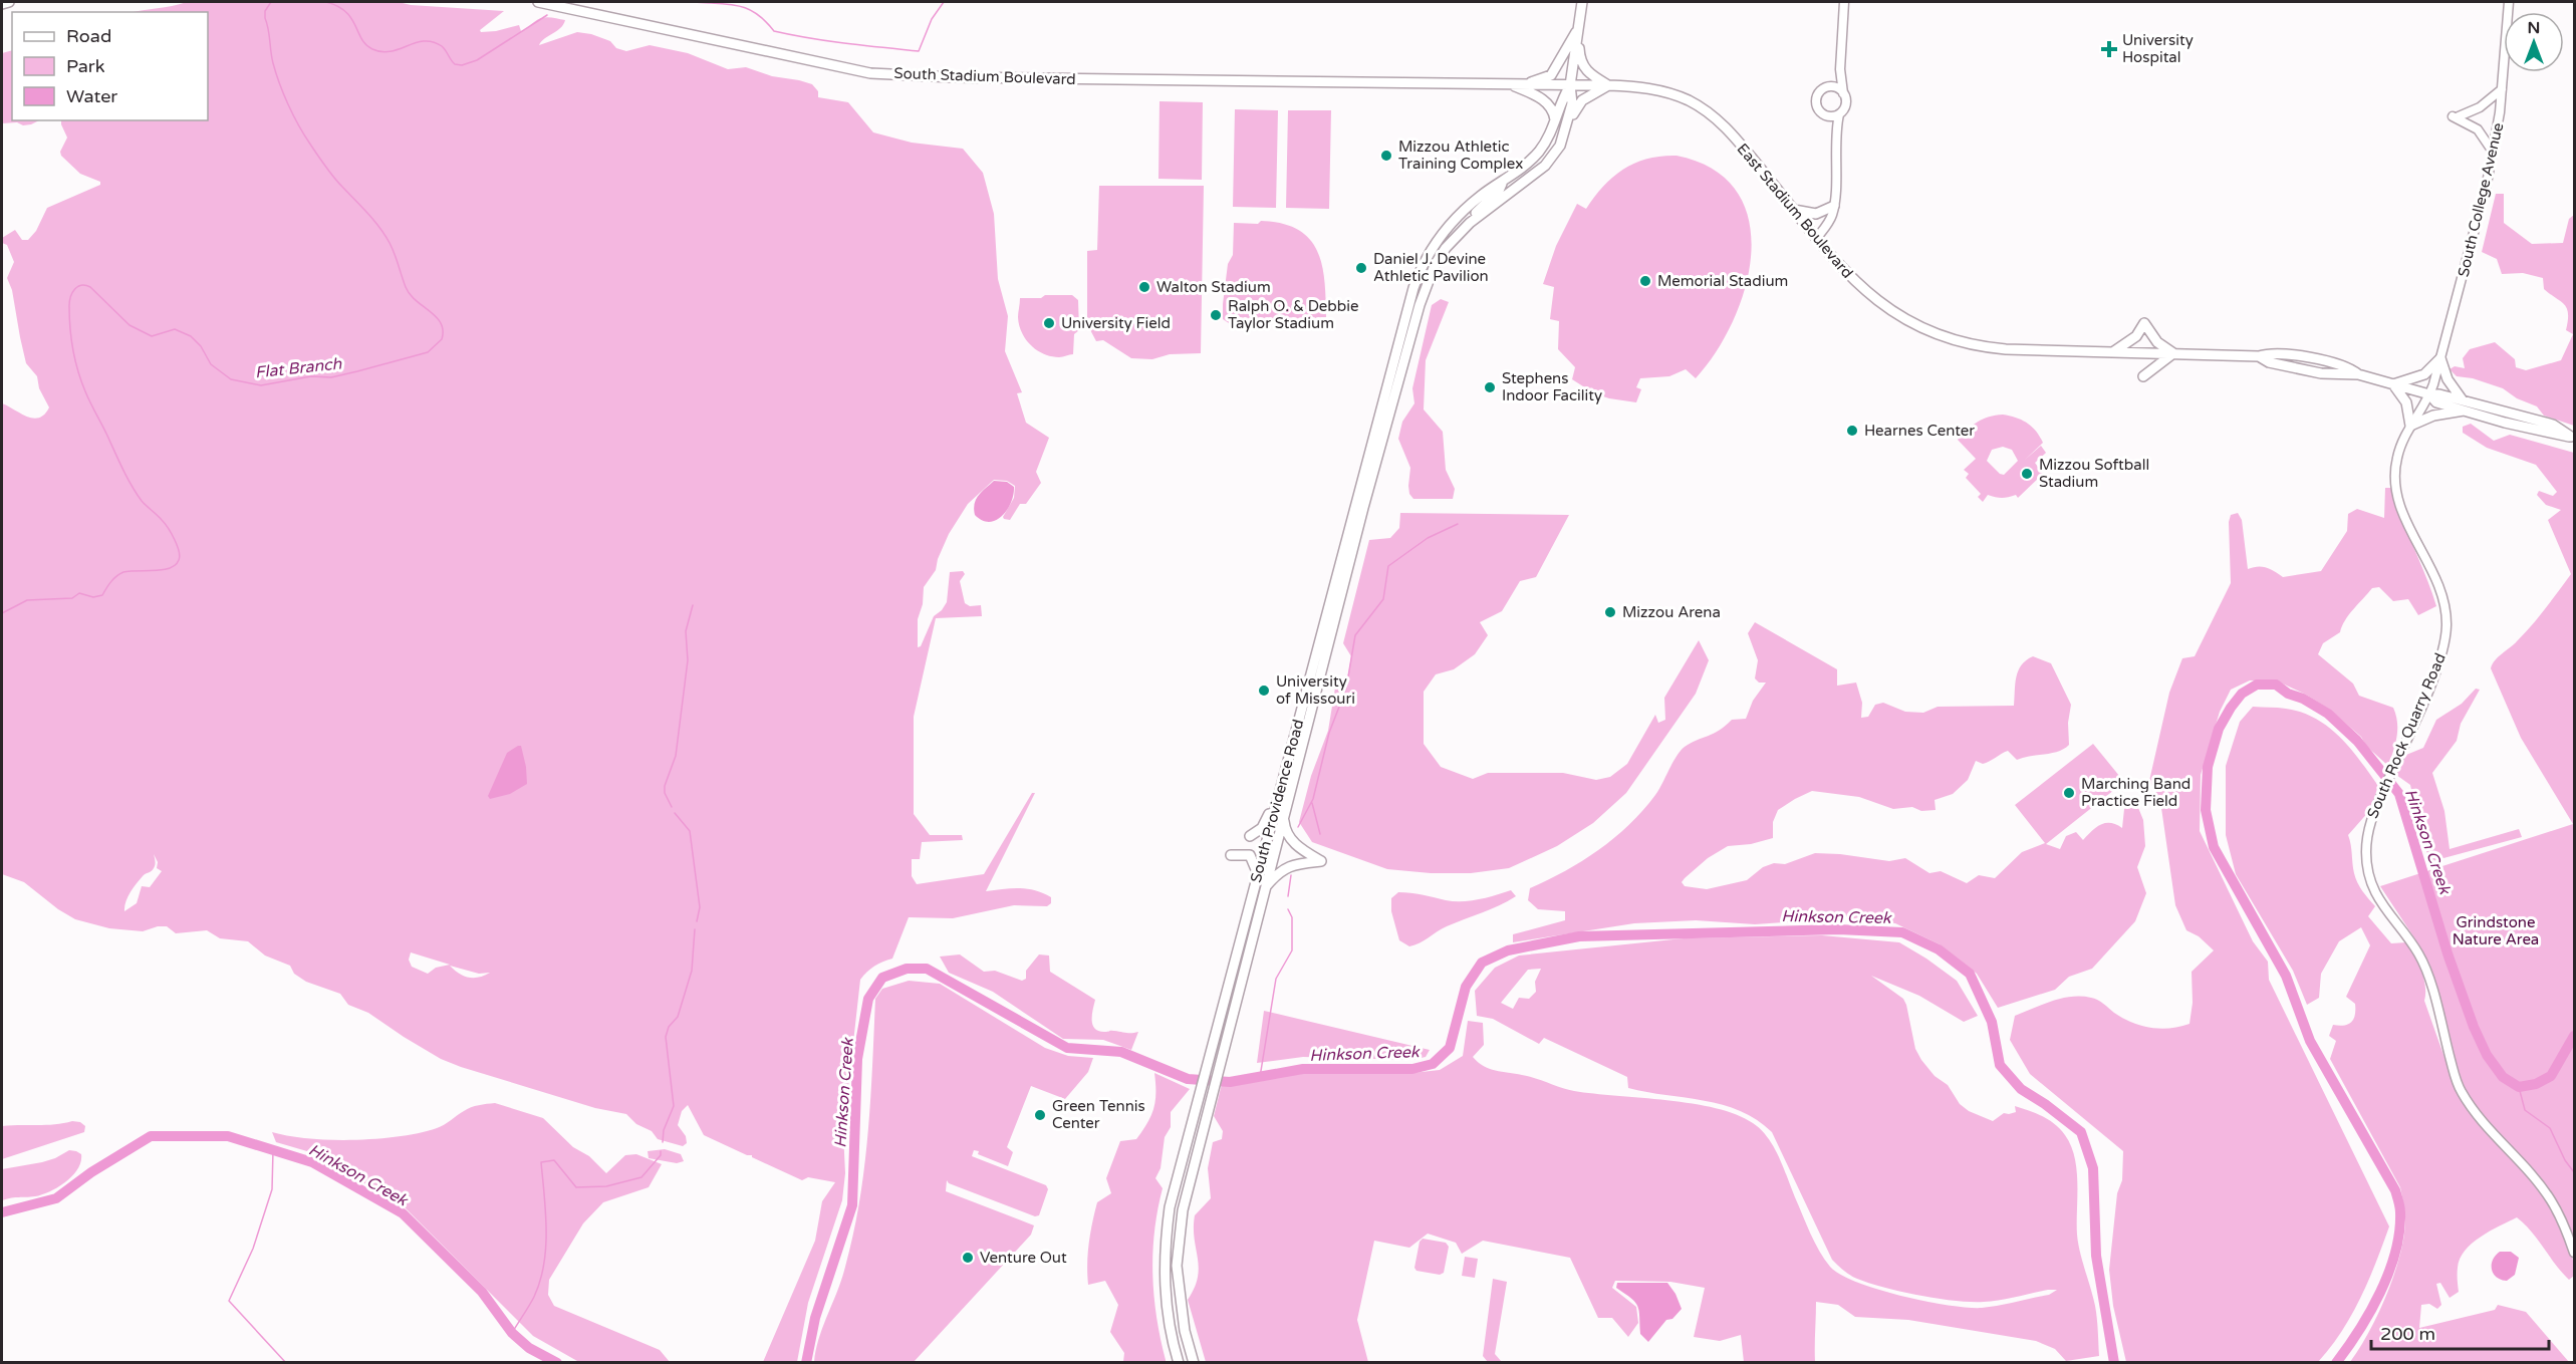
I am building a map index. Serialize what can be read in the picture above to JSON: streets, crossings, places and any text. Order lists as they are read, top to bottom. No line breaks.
{"streets":{"main road":["South Stadium Boulevard","East Stadium Boulevard","South Providence Road"],"street":["South College Avenue","South Rock Quarry Road"]},"crossings":[["South Stadium Boulevard","East Stadium Boulevard"],["South College Avenue","East Stadium Boulevard"],["South College Avenue","South Rock Quarry Road"],["East Stadium Boulevard","South Rock Quarry Road"],["East Stadium Boulevard","South Providence Road"]],"water":["Flat Branch","Hinkson Creek"],"parks":["Grindstone Nature Area"],"places":{"health":["University Hospital"],"other":["Mizzou Athletic Training Complex","Daniel J. Devine Athletic Pavilion","Memorial Stadium","Walton Stadium","Ralph O. & Debbie Taylor Stadium","University Field","Stephens Indoor Facility","Hearnes Center","Mizzou Softball Stadium","Mizzou Arena","University of Missouri","Marching Band Practice Field","Green Tennis Center","Venture Out"]},"legend":["Road","Park","Water"],"scale_bar":"200 m","north":"top"}
